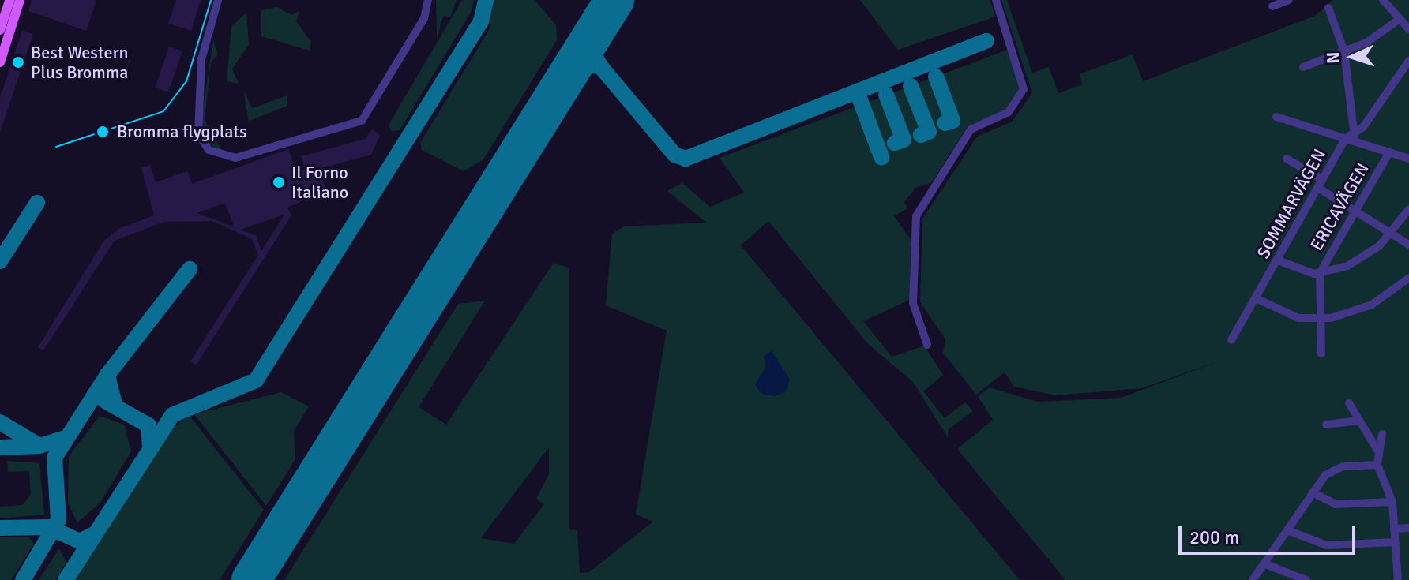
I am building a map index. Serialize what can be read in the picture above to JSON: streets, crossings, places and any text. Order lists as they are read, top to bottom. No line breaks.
{"streets":{"street":["SOMMARVÄGEN","ERICAVÄGEN"]},"places":["Best Western Plus Bromma","Bromma flygplats","Il Forno Italiano"],"scale_bar":"200 m","north":"left"}
